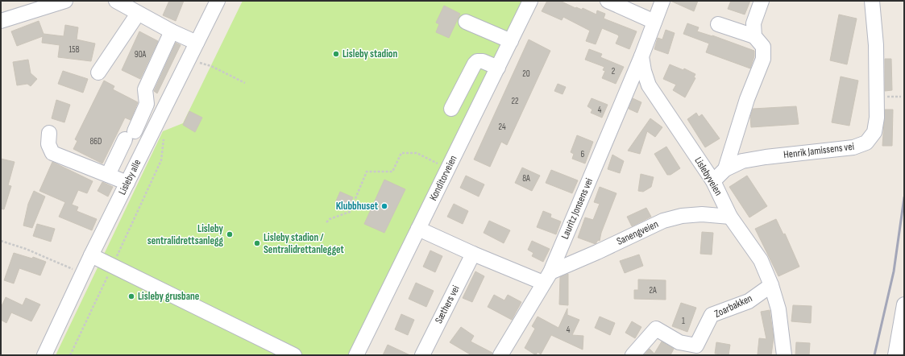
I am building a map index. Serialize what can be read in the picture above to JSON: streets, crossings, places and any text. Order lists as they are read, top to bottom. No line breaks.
{"streets":{"street":["Henrik Jamissens vei","Lislebyveien","Lisleby alle","Konditorveien","Lauritz Jonsens vei","Sanengveien","Sæthers vei","Zoarbakken"]},"crossings":[["Henrik Jamissens vei","Lislebyveien"],["Lislebyveien","Lauritz Jonsens vei"],["Lislebyveien","Sanengveien"],["Lislebyveien","Zoarbakken"],["Lauritz Jonsens vei","Sanengveien"]],"places":["Lisleby stadion","Klubbhuset","Lisleby sentralidrettsanlegg","Lisleby stadion / Sentralidrettanlegget","Lisleby grusbane"],"house_numbers":["15B","90A","2","20","22","4","24","86D","6","8A","2A","1","4"]}
